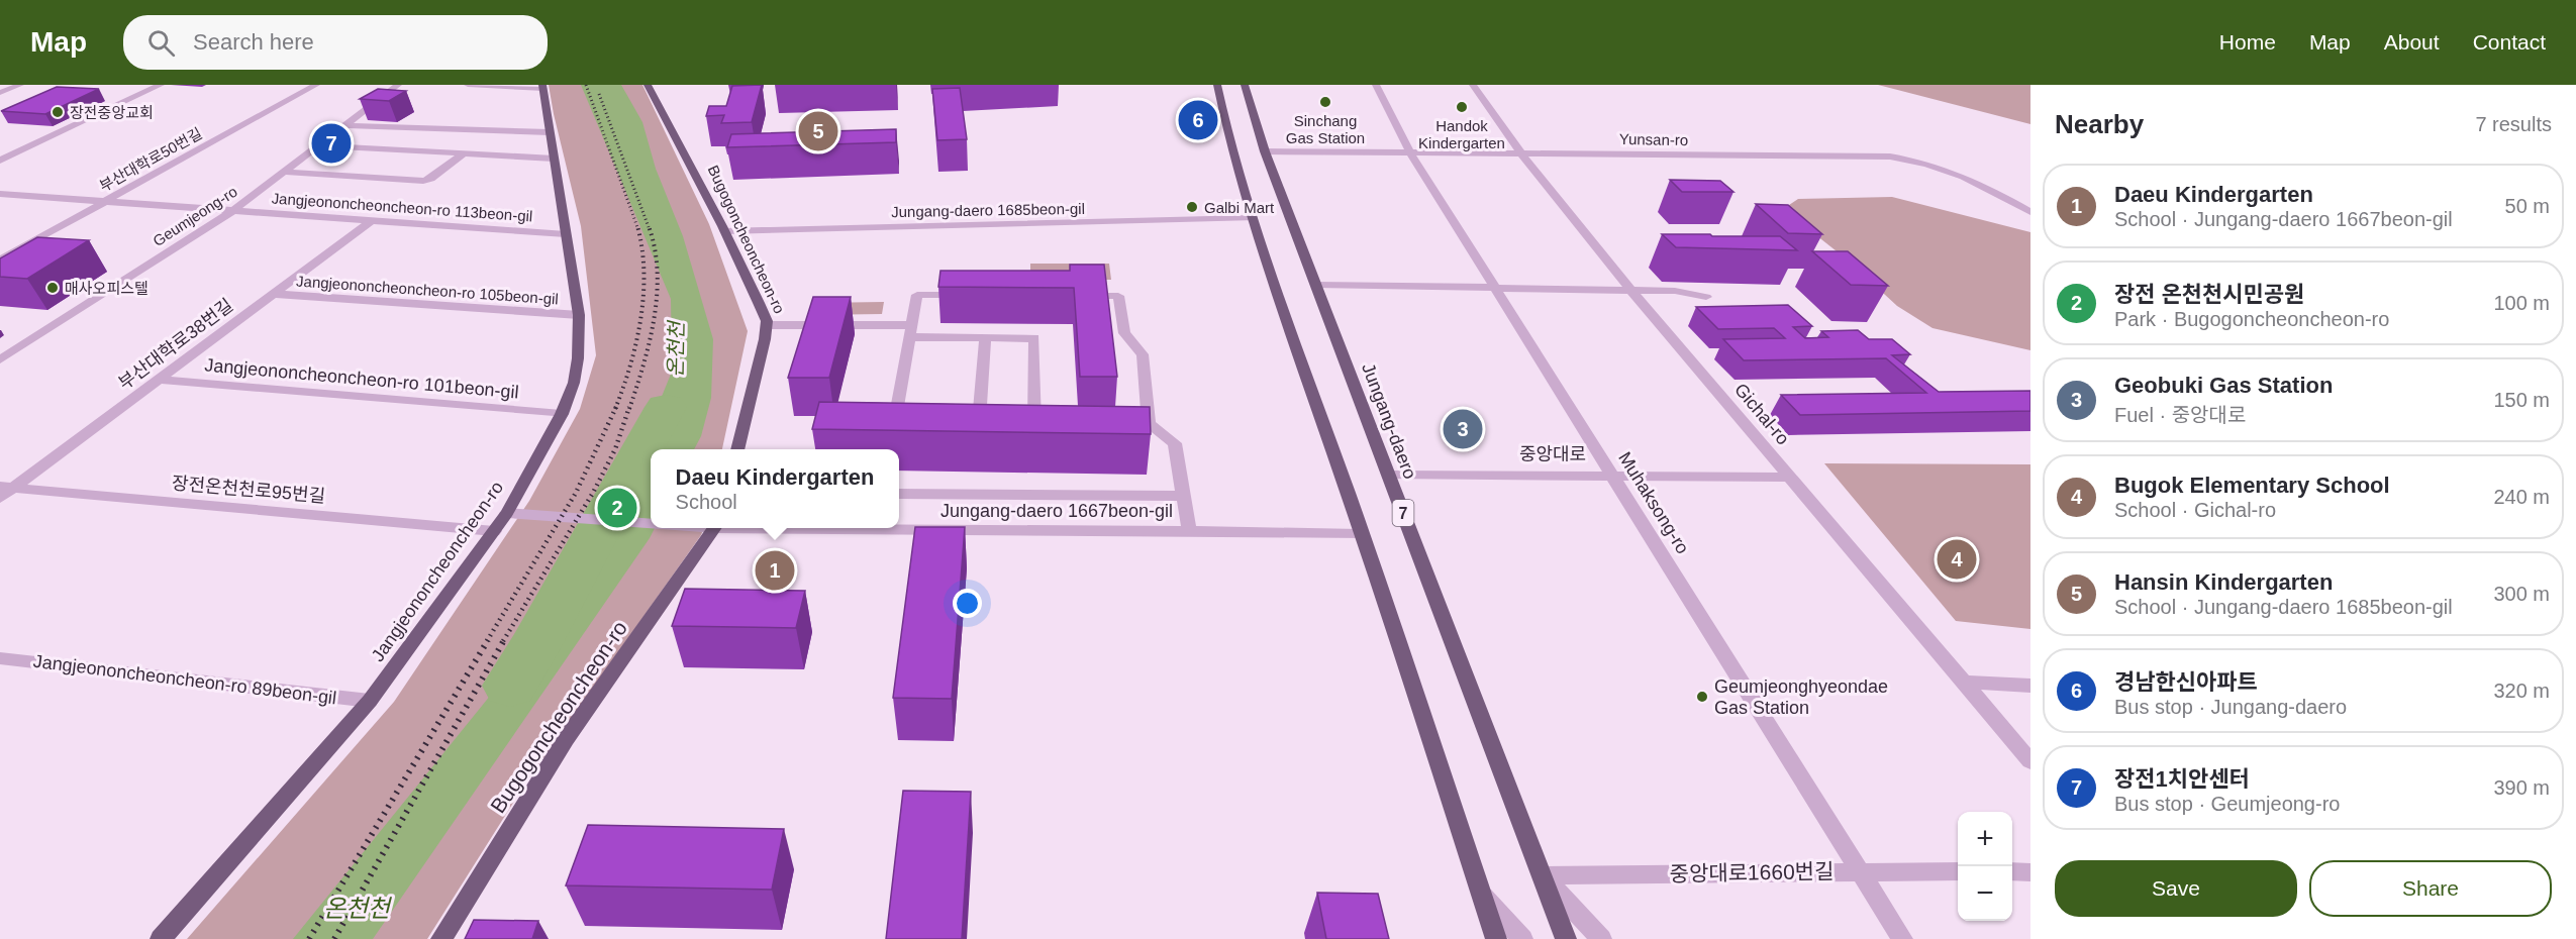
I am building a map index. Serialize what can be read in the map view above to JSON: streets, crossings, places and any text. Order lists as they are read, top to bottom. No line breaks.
{"streets":{"main road":["Bugogoncheoncheon-ro","Jungang-daero","7","Jangjeononcheoncheon-ro"],"street":["Yunsan-ro","부산대학로50번길","Jangjeononcheoncheon-ro 113beon-gil","Jungang-daero 1685beon-gil","Geumjeong-ro","Jangjeononcheoncheon-ro 105beon-gil","부산대학로38번길","Jangjeononcheoncheon-ro 101beon-gil","Gichal-ro","중앙대로","장전온천천로95번길","Muhaksong-ro","Jungang-daero 1667beon-gil","Jangjeononcheoncheon-ro 89beon-gil","중앙대로1660번길"]},"crossings":[["Yunsan-ro","Gichal-ro"],["Yunsan-ro","Jungang-daero"],["Yunsan-ro","Muhaksong-ro"],["부산대학로50번길","Jangjeononcheoncheon-ro 113beon-gil"],["Jangjeononcheoncheon-ro 113beon-gil","Geumjeong-ro"],["Jangjeononcheoncheon-ro 113beon-gil","부산대학로38번길"],["Jangjeononcheoncheon-ro 113beon-gil","Jangjeononcheoncheon-ro"],["Jungang-daero 1685beon-gil","Bugogoncheoncheon-ro"],["Jangjeononcheoncheon-ro 105beon-gil","부산대학로38번길"],["Jangjeononcheoncheon-ro 105beon-gil","Jangjeononcheoncheon-ro"],["부산대학로38번길","Jangjeononcheoncheon-ro 101beon-gil"],["부산대학로38번길","장전온천천로95번길"],["Jangjeononcheoncheon-ro 101beon-gil","Jangjeononcheoncheon-ro"],["Gichal-ro","중앙대로"],["Jungang-daero","중앙대로"],["Jungang-daero","중앙대로1660번길"],["중앙대로","Muhaksong-ro"],["장전온천천로95번길","Jangjeononcheoncheon-ro"],["Muhaksong-ro","중앙대로1660번길"],["Jungang-daero 1667beon-gil","Jangjeononcheoncheon-ro"],["Jangjeononcheoncheon-ro","Jangjeononcheoncheon-ro 89beon-gil"]],"water":["온천천"],"places":["Sinchang Gas Station","Handok Kindergarten","장전중앙교회","Galbi Mart","매사오피스텔","Geumjeonghyeondae Gas Station"],"page":{"header":"Map","search":"Search here","nav":["Home","Map","About","Contact"],"heading":["Nearby","7 results"],"pins":["6","5","7","3","2","4","1"],"list":[{"mark":"1","name":"Daeu Kindergarten","note":"School · Jungang-daero 1667beon-gil","value":"50 m"},{"mark":"2","name":"장전 온천천시민공원","note":"Park · Bugogoncheoncheon-ro","value":"100 m"},{"mark":"3","name":"Geobuki Gas Station","note":"Fuel · 중앙대로","value":"150 m"},{"mark":"4","name":"Bugok Elementary School","note":"School · Gichal-ro","value":"240 m"},{"mark":"5","name":"Hansin Kindergarten","note":"School · Jungang-daero 1685beon-gil","value":"300 m"},{"mark":"6","name":"경남한신아파트","note":"Bus stop · Jungang-daero","value":"320 m"},{"mark":"7","name":"장전1치안센터","note":"Bus stop · Geumjeong-ro","value":"390 m"}],"popup":["Daeu Kindergarten","School"],"map_buttons":["+","−"],"buttons":["Save","Share"]}}
